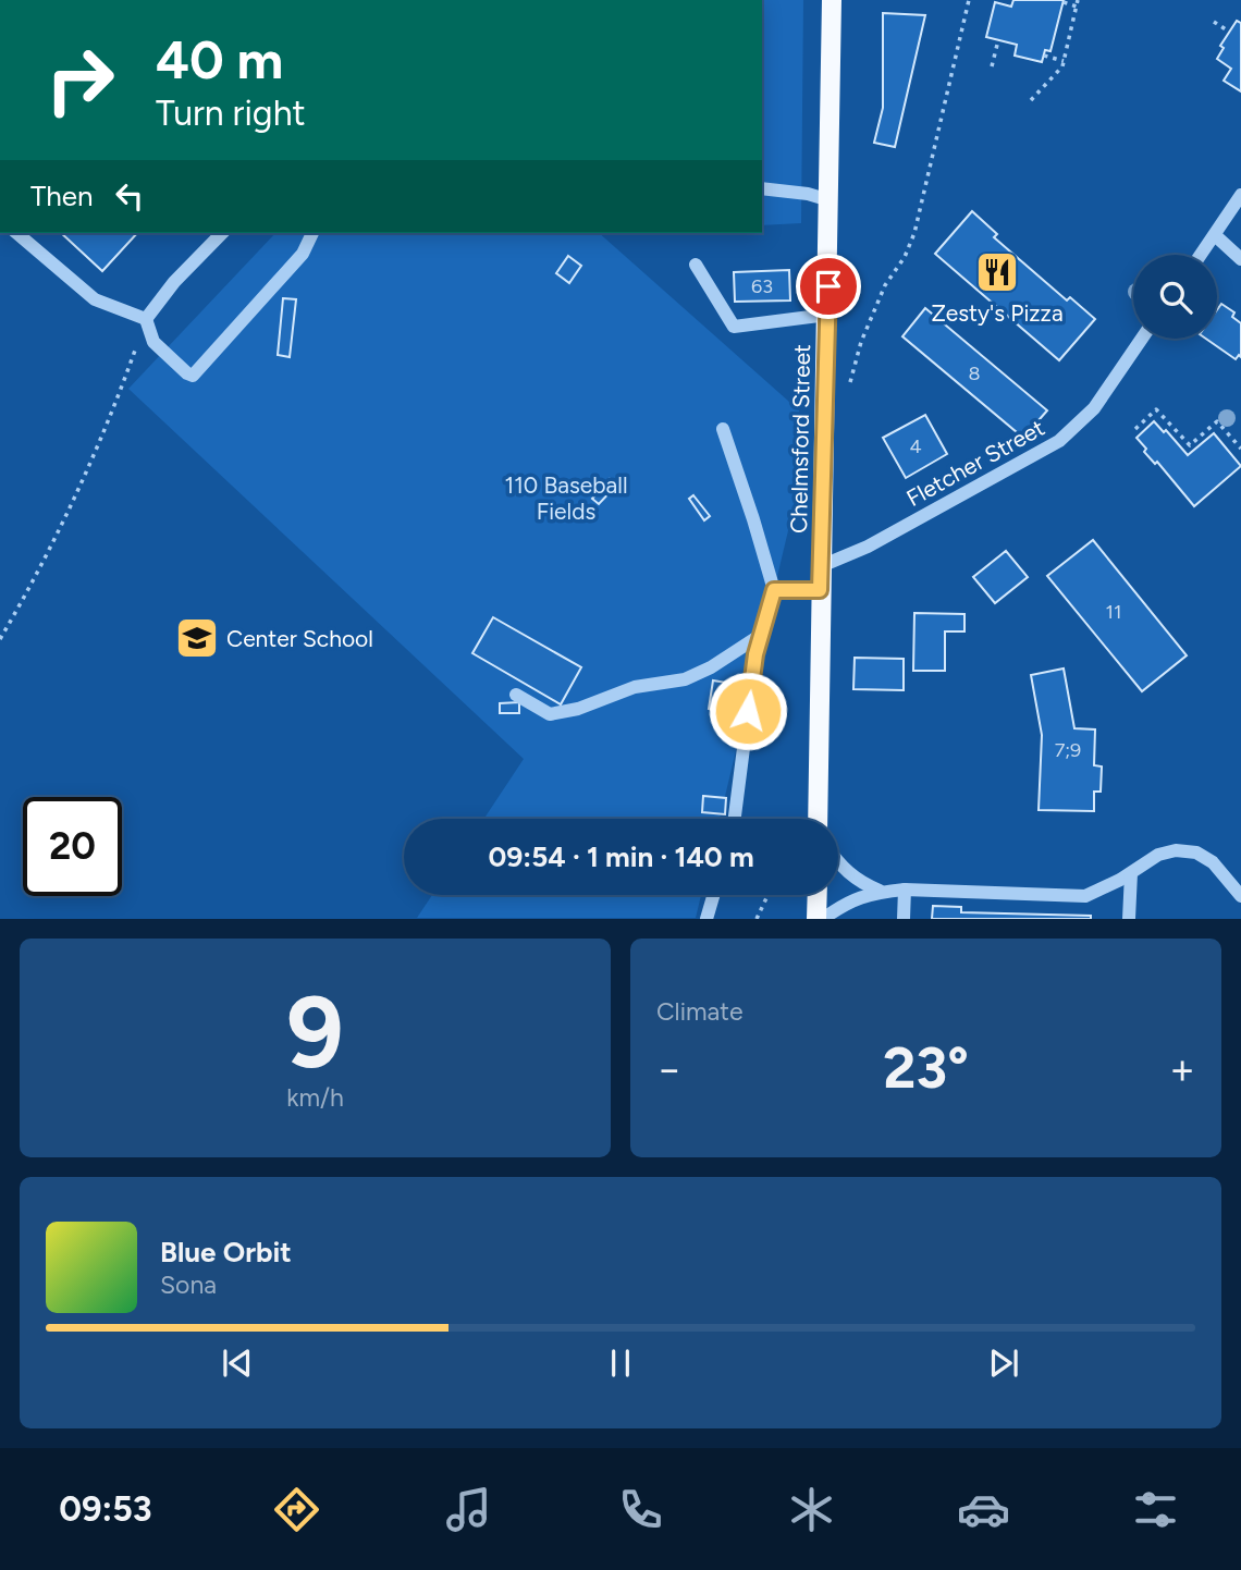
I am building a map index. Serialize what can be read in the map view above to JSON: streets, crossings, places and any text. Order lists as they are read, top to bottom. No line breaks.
{"streets":{"main road":["Chelmsford Street"],"street":["Fletcher Street"]},"crossings":[["Chelmsford Street","Fletcher Street"]],"parks":["110 Baseball Fields"],"places":{"restaurant":["Zesty's Pizza"],"school or university":["Center School"]},"house_numbers":["63","8","4","11","7;9"],"page":{"turn":["40 m","Turn right"],"then":"Then","limit":"20","trip":"09:54 · 1 min · 140 m","tile":[["9","km/h"],"Climate"],"heat":["−","23°","+"],"song":["Blue Orbit","Sona"],"tabs":"09:53"}}
